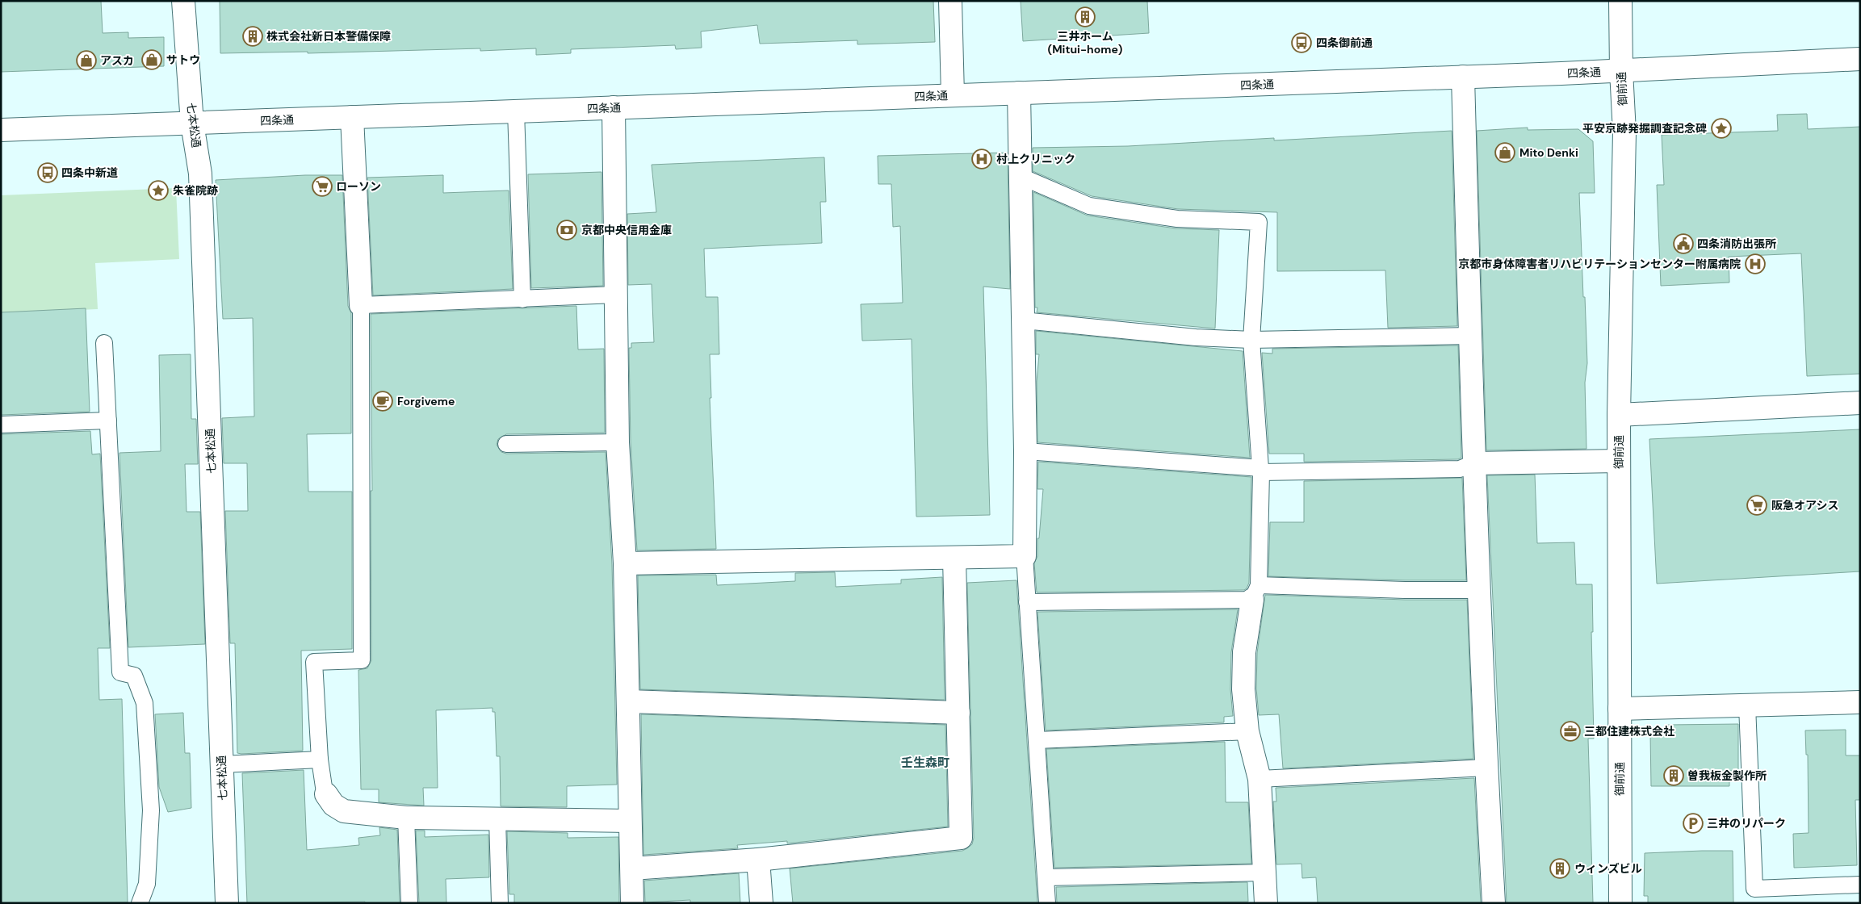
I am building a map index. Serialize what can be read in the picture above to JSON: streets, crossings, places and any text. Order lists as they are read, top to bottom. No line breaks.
{"streets":{"street":["四条通","御前通","七本松通"]},"crossings":[["四条通","御前通"],["四条通","七本松通"]],"districts":["壬生森町"],"places":{"building":["三井ホーム (Mitui-home)","株式会社新日本警備保障","曽我板金製作所","ウィンズビル"],"bus stop":["四条御前通","四条中新道"],"shop":["サトウ","アスカ","Mito Denki"],"place":["平安京跡発掘調査記念碑","朱雀院跡"],"hospital":["村上クリニック","京都市身体障害者リハビリテーションセンター附属病院"],"supermarket":["ローソン","阪急オアシス"],"bank":["京都中央信用金庫"],"public building":["四条消防出張所"],"cafe":["Forgiveme"],"office":["三都住建株式会社"],"parking":["三井のリパーク"]}}
